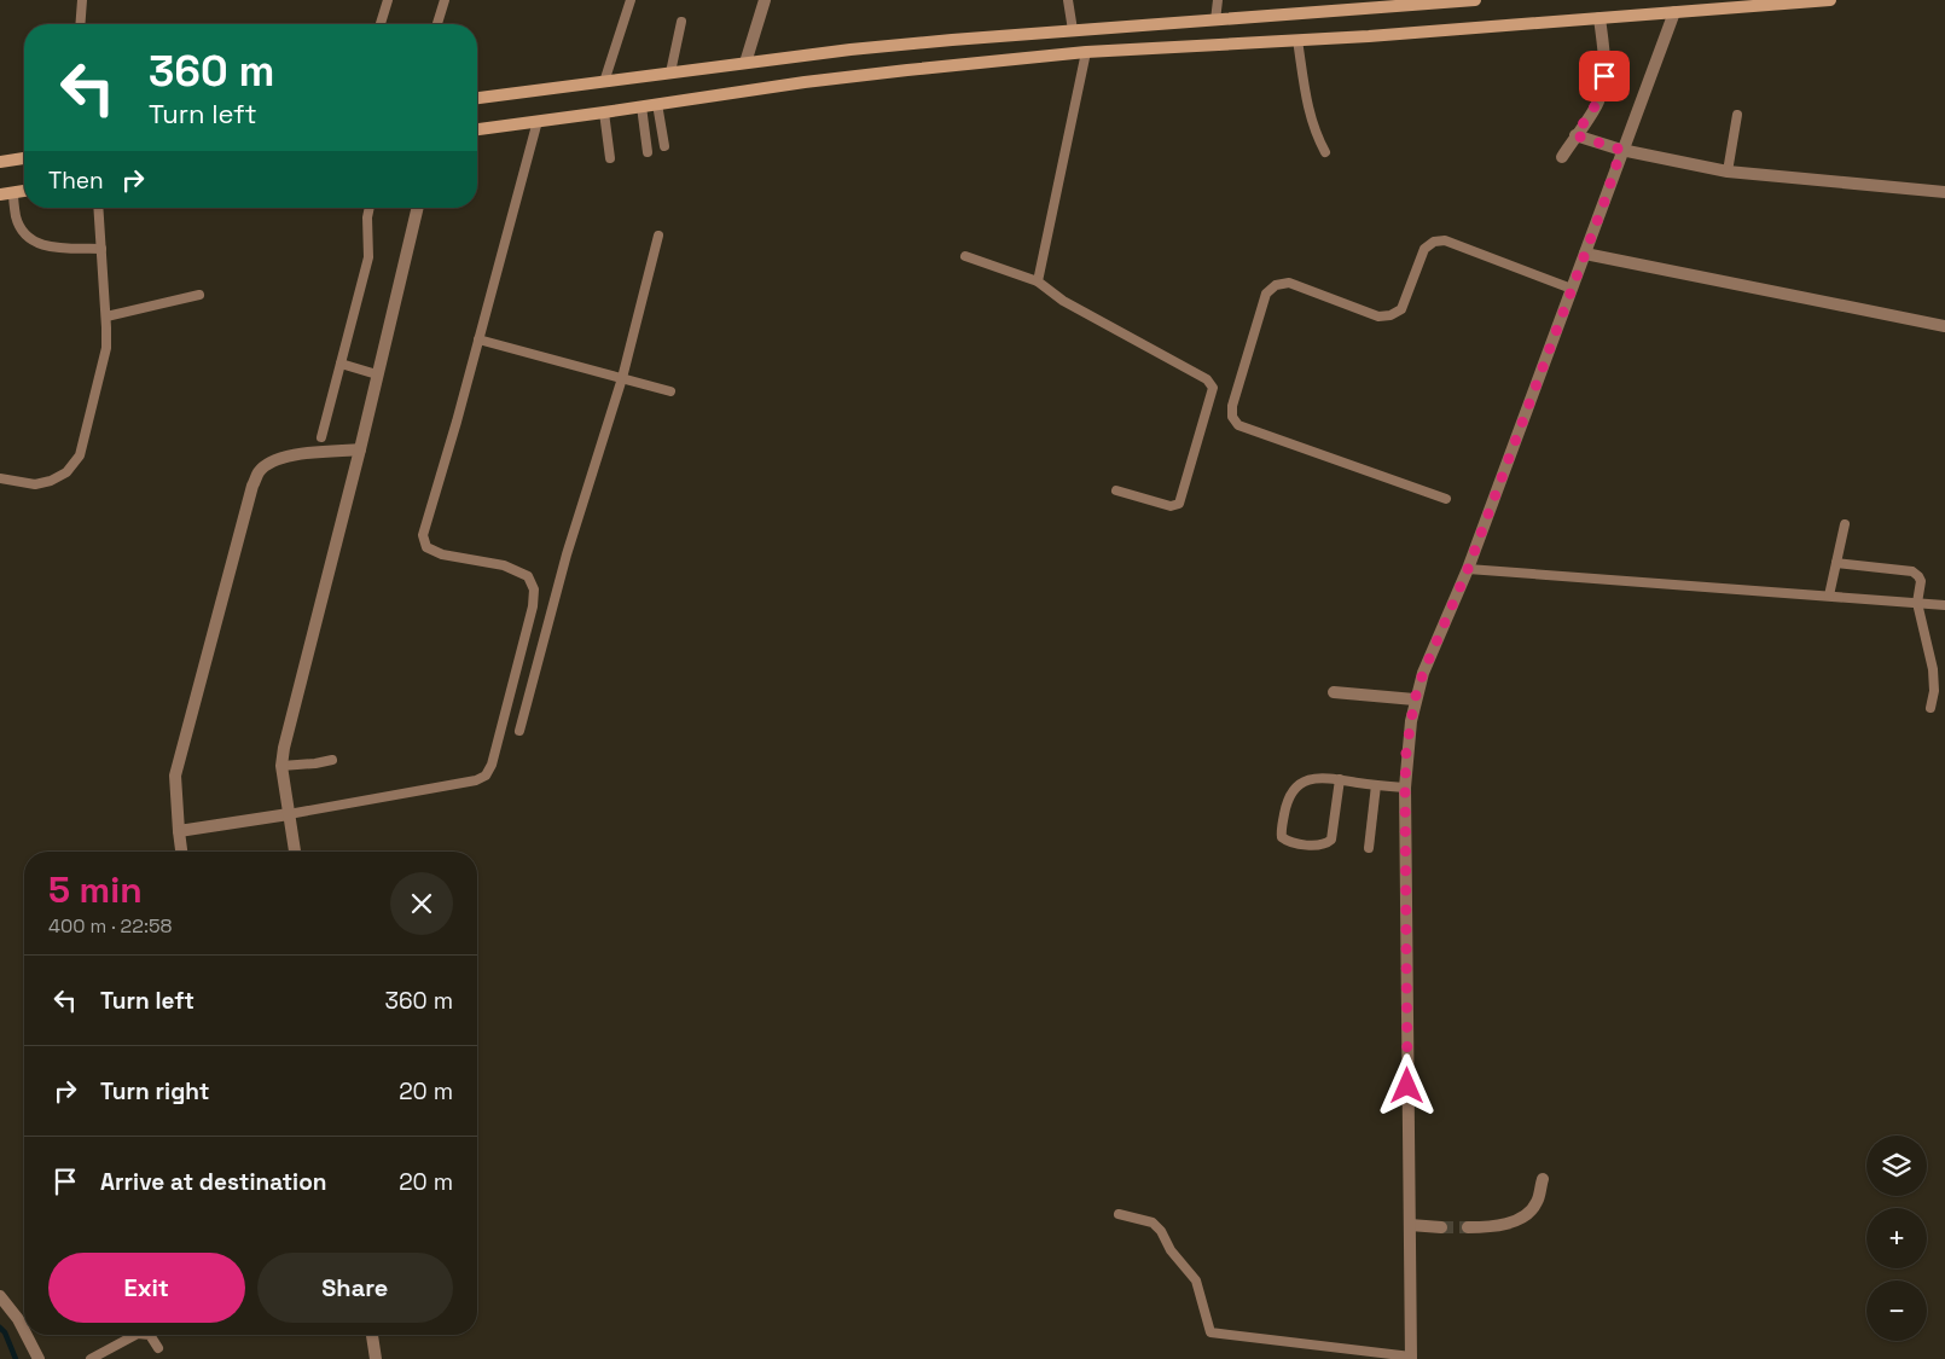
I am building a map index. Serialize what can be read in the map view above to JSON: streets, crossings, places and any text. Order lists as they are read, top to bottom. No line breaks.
{"page":{"turn":["360 m","Turn left"],"then":"Then","heading":["5 min","400 m · 22:58"],"list":[{"name":"Turn left","value":"360 m"},{"name":"Turn right","value":"20 m"},{"name":"Arrive at destination","value":"20 m"}],"map_buttons":["+","−"],"buttons":["Exit","Share"]}}
